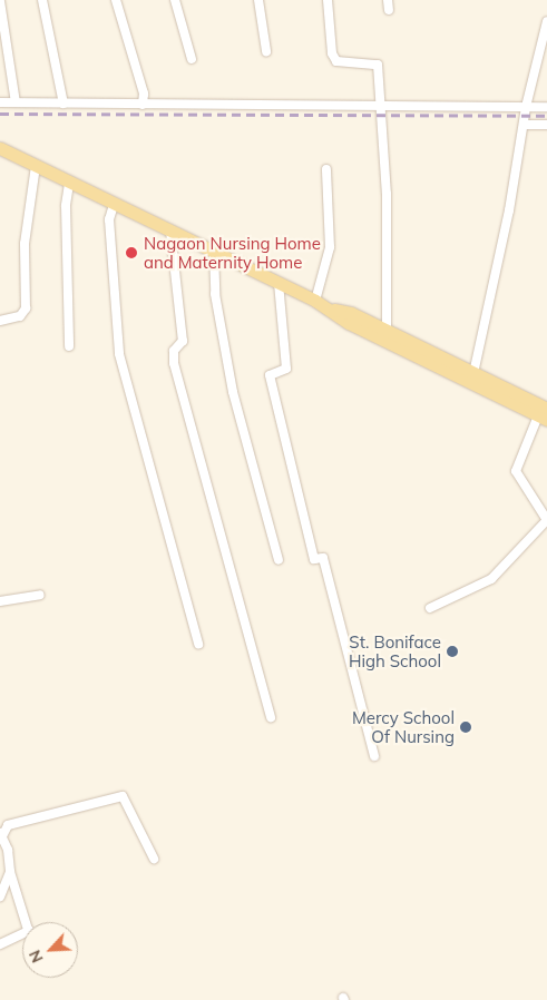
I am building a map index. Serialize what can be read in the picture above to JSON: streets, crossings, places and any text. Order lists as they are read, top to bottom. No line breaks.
{"places":["Nagaon Nursing Home and Maternity Home","St. Boniface High School","Mercy School Of Nursing"],"north":"bottom left"}
